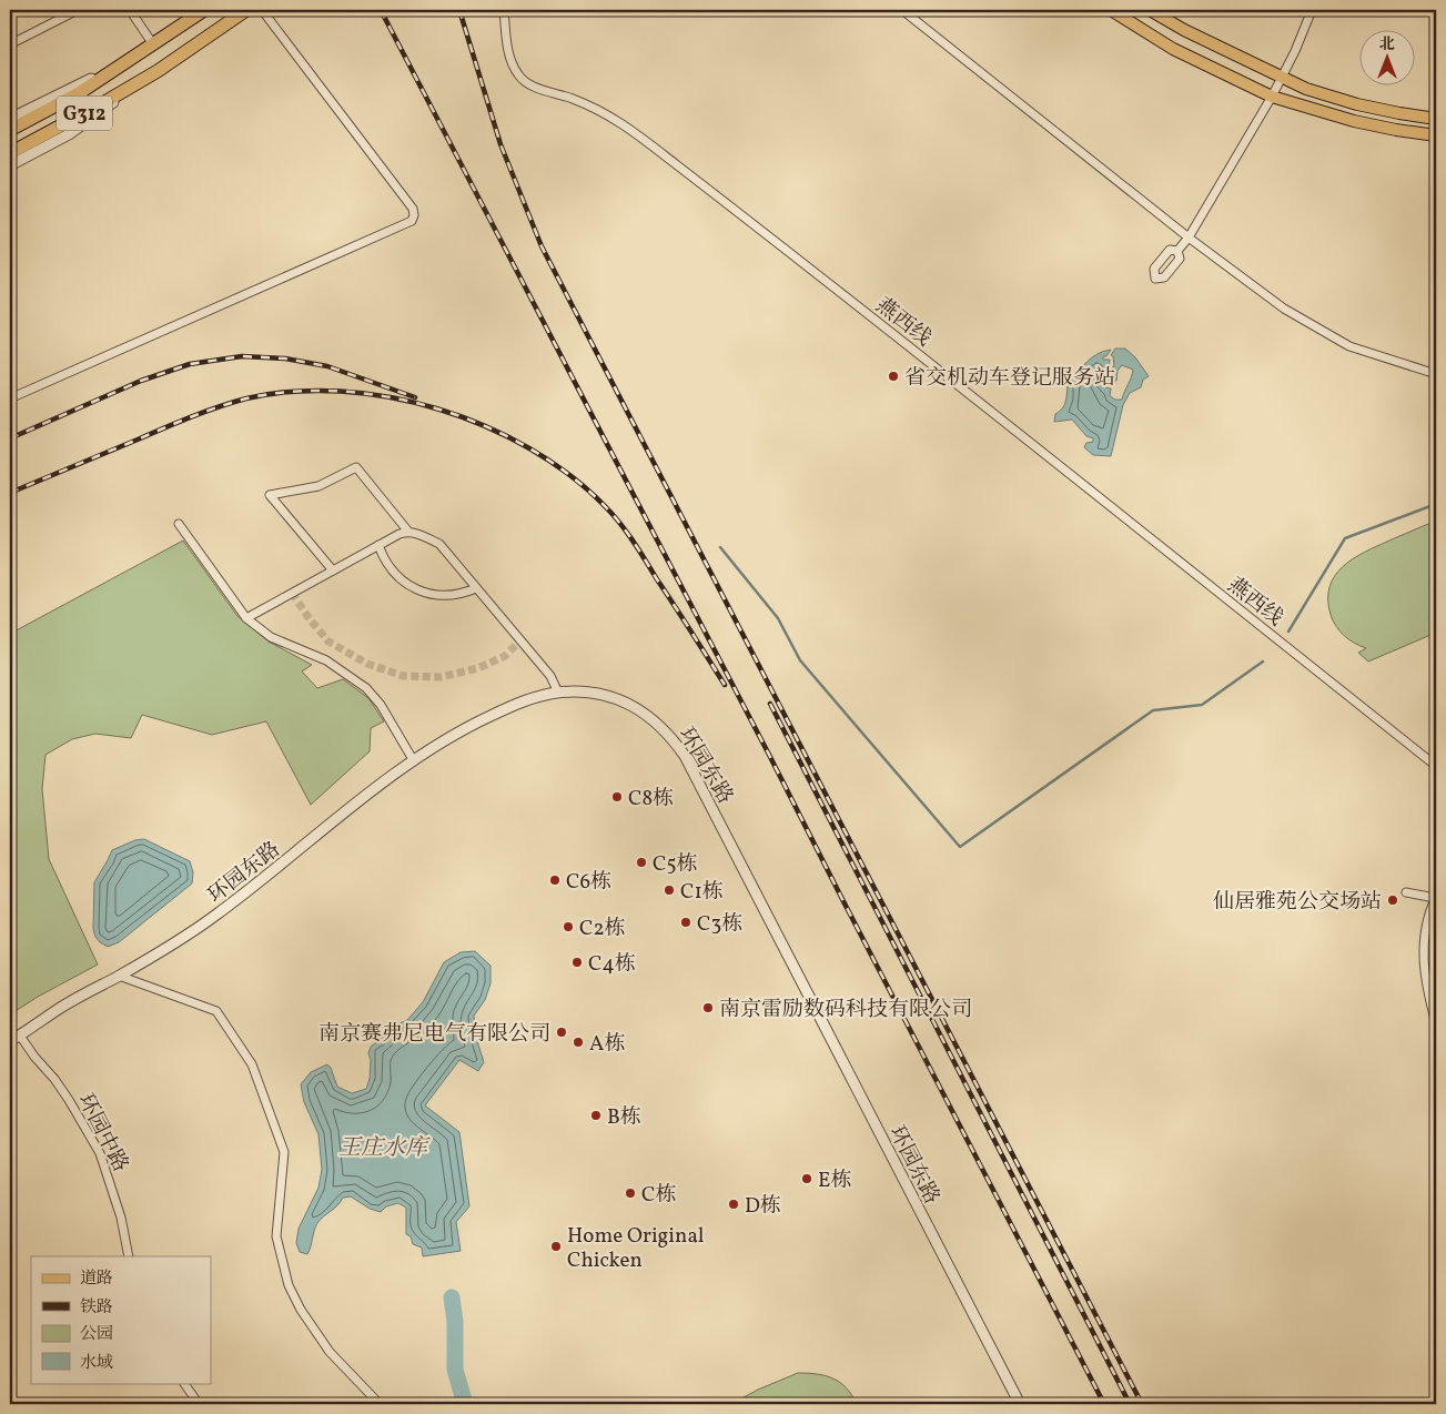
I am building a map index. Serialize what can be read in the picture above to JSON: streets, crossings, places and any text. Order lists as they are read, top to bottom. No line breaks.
{"streets":{"highway":["G312"],"street":["燕西线","环园东路","环园中路"]},"crossings":[["环园东路","环园中路"]],"water":["王庄水库"],"places":["省交机动车登记服务站","C8栋","C5栋","C6栋","C1栋","仙居雅苑公交场站","C3栋","C2栋","C4栋","南京雷励数码科技有限公司","南京赛弗尼电气有限公司","A栋","B栋","E栋","C栋","D栋","Home Original Chicken"],"legend":["道路","铁路","公园","水域"],"north":"top"}
